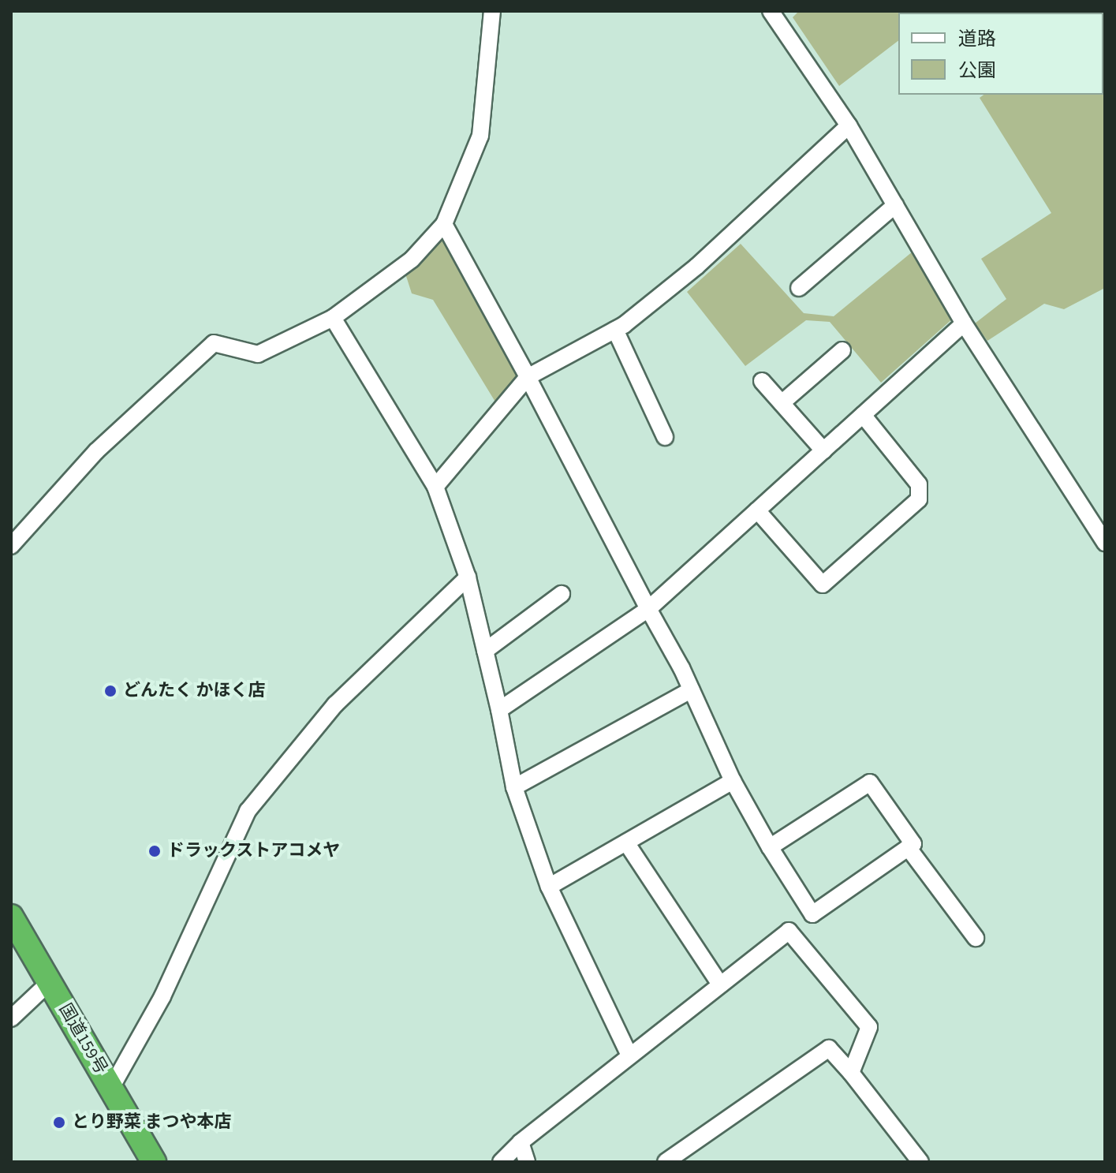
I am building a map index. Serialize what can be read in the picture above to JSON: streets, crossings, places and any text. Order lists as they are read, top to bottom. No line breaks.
{"streets":{"highway":["国道159号"]},"places":["どんたく かほく店","ドラックストアコメヤ","とり野菜 まつや本店"],"legend":["道路","公園"]}
